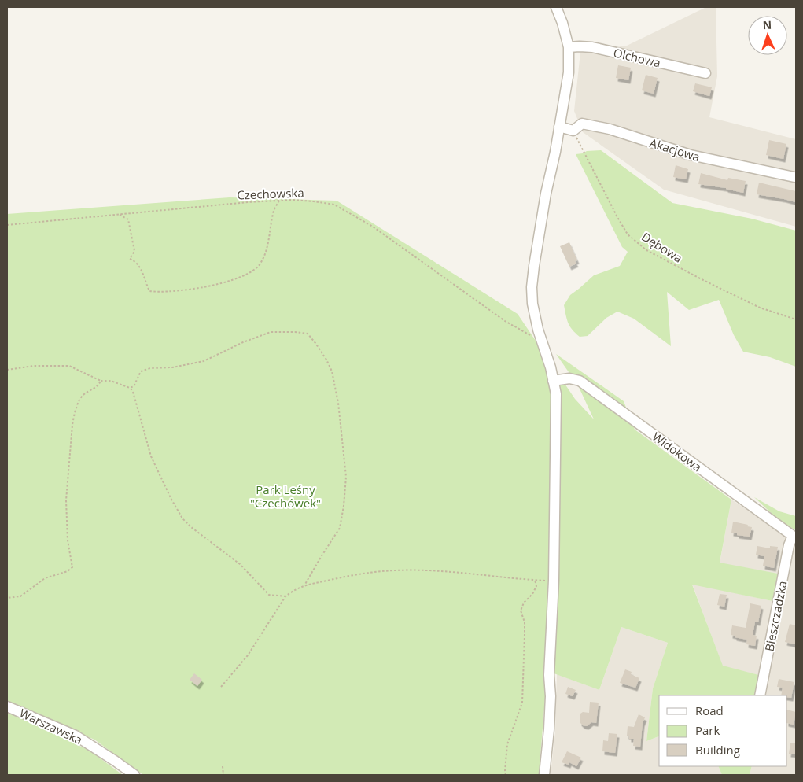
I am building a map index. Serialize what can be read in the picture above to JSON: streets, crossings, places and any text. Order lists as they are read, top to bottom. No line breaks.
{"streets":{"street":["Olchowa","Akacjowa","Widokowa","Bieszczadzka","Warszawska"],"path":["Czechowska","Dębowa"]},"crossings":[["Akacjowa","Dębowa"],["Widokowa","Bieszczadzka"]],"parks":["Park Leśny \"Czechówek\""],"legend":["Road","Park","Building"],"north":"top"}
